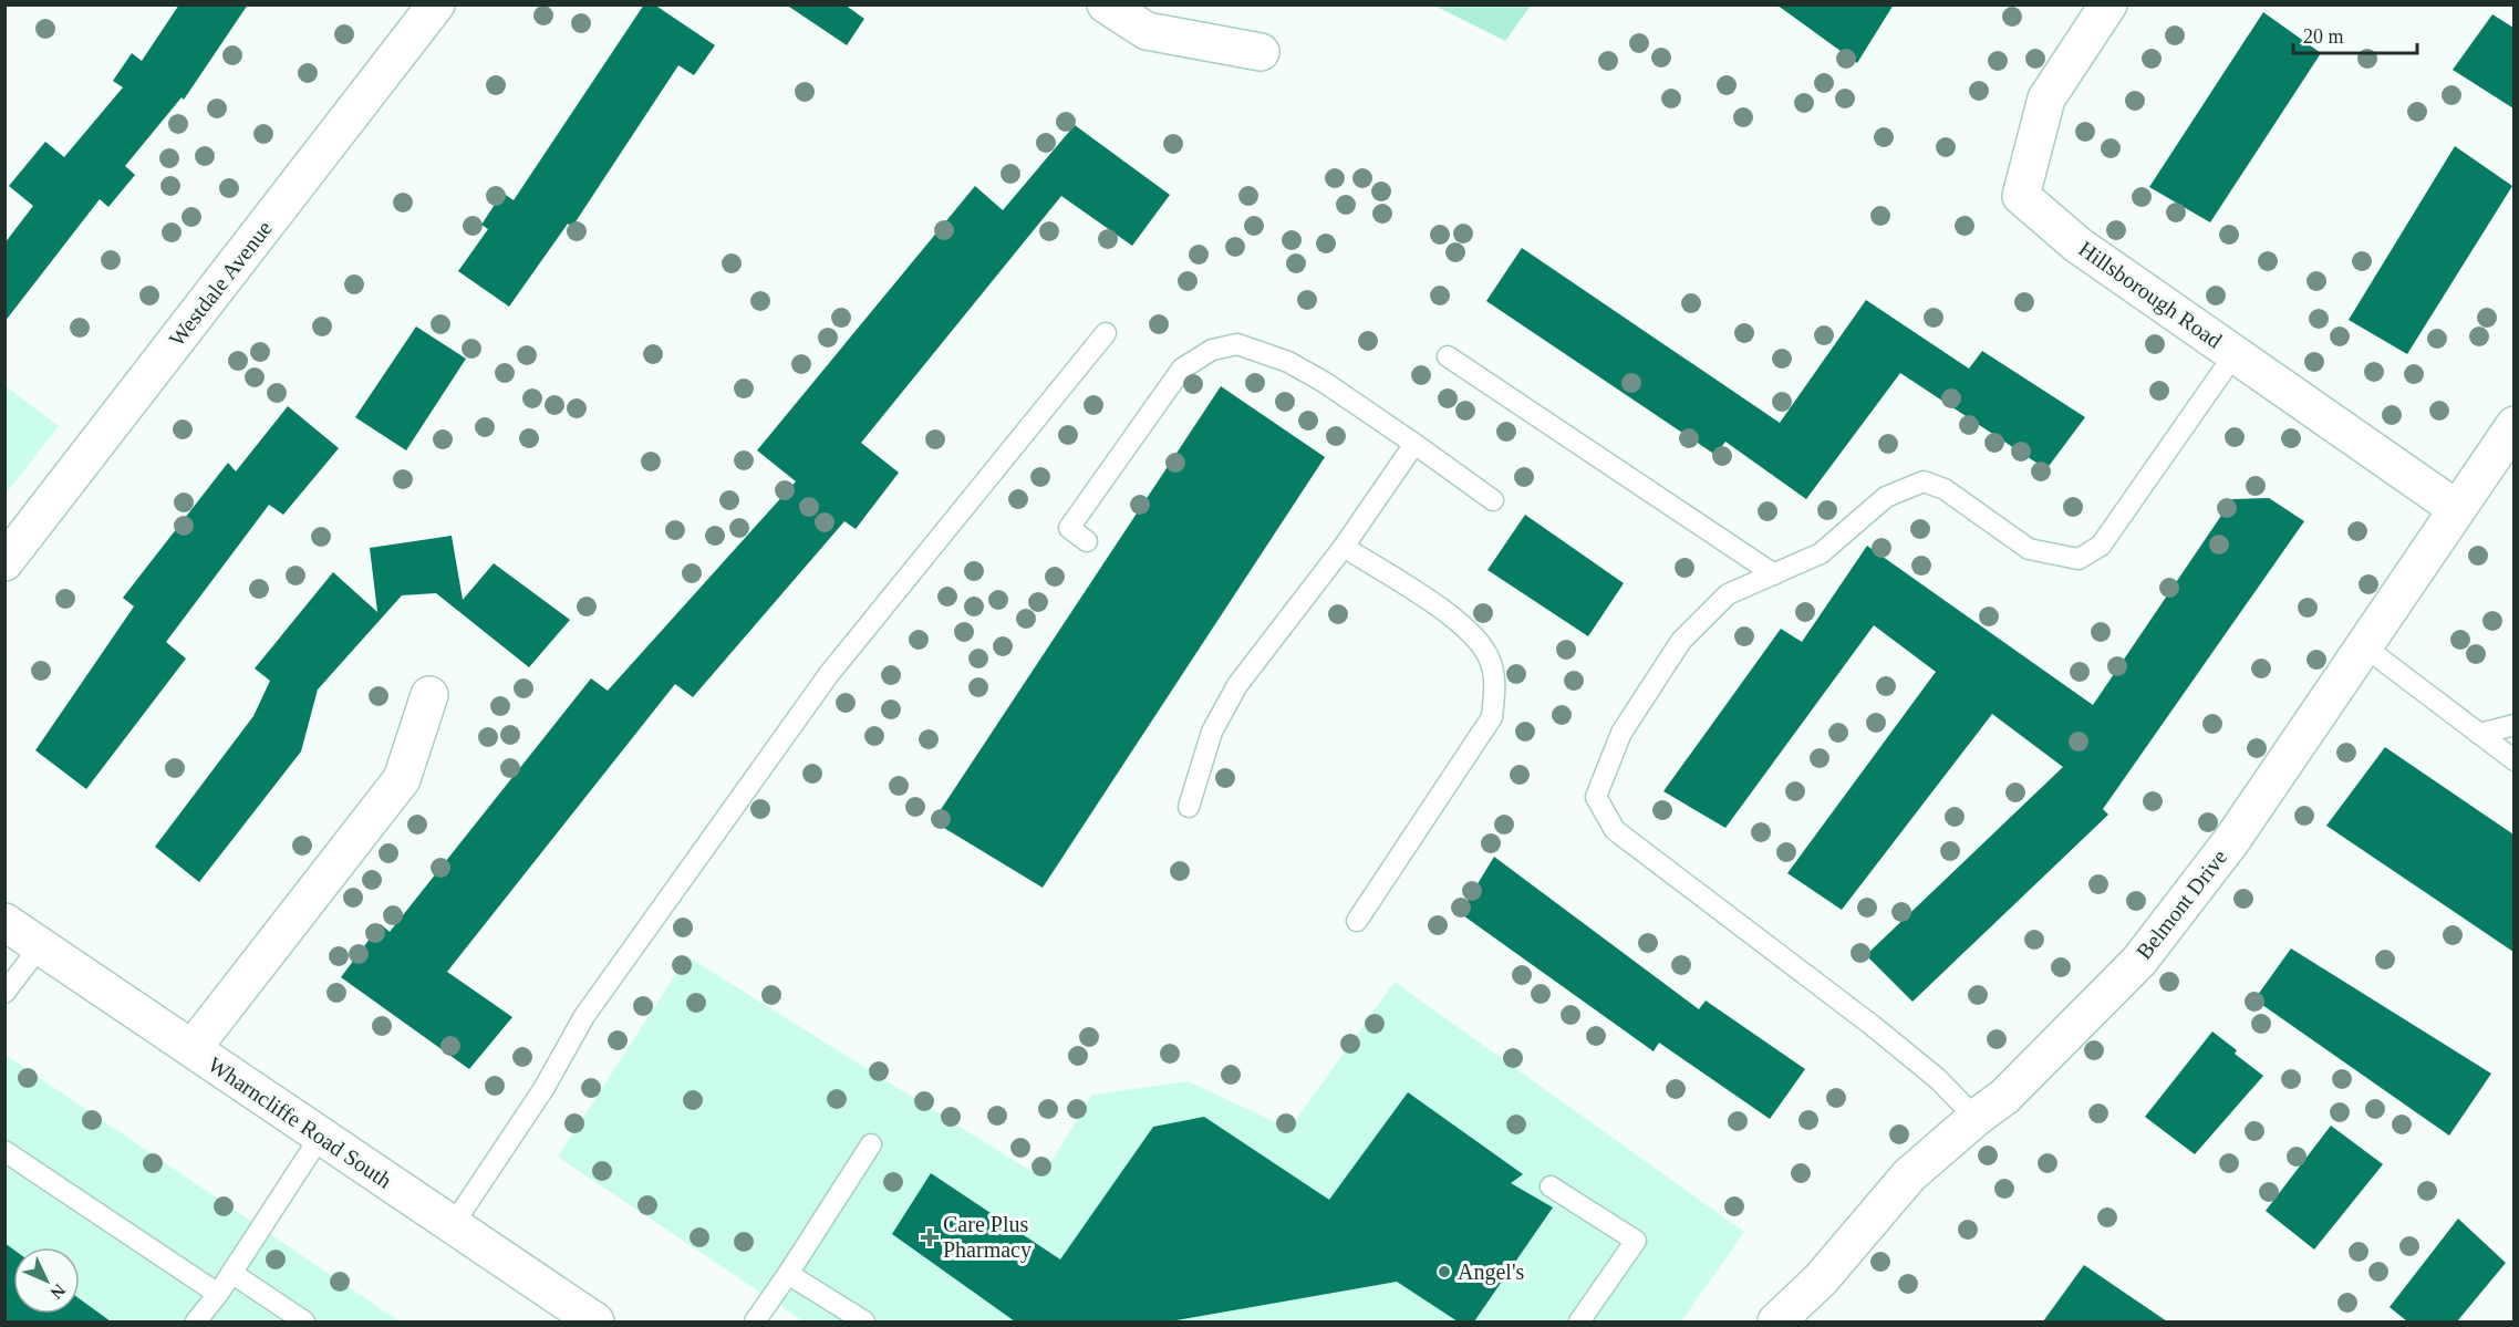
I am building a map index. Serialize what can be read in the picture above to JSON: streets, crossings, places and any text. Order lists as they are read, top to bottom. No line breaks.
{"streets":{"street":["Westdale Avenue","Hillsborough Road","Belmont Drive","Wharncliffe Road South"]},"crossings":[["Hillsborough Road","Belmont Drive"]],"places":{"health":["Care Plus Pharmacy"],"other":["Angel's"]},"scale_bar":"20 m","north":"bottom right"}
